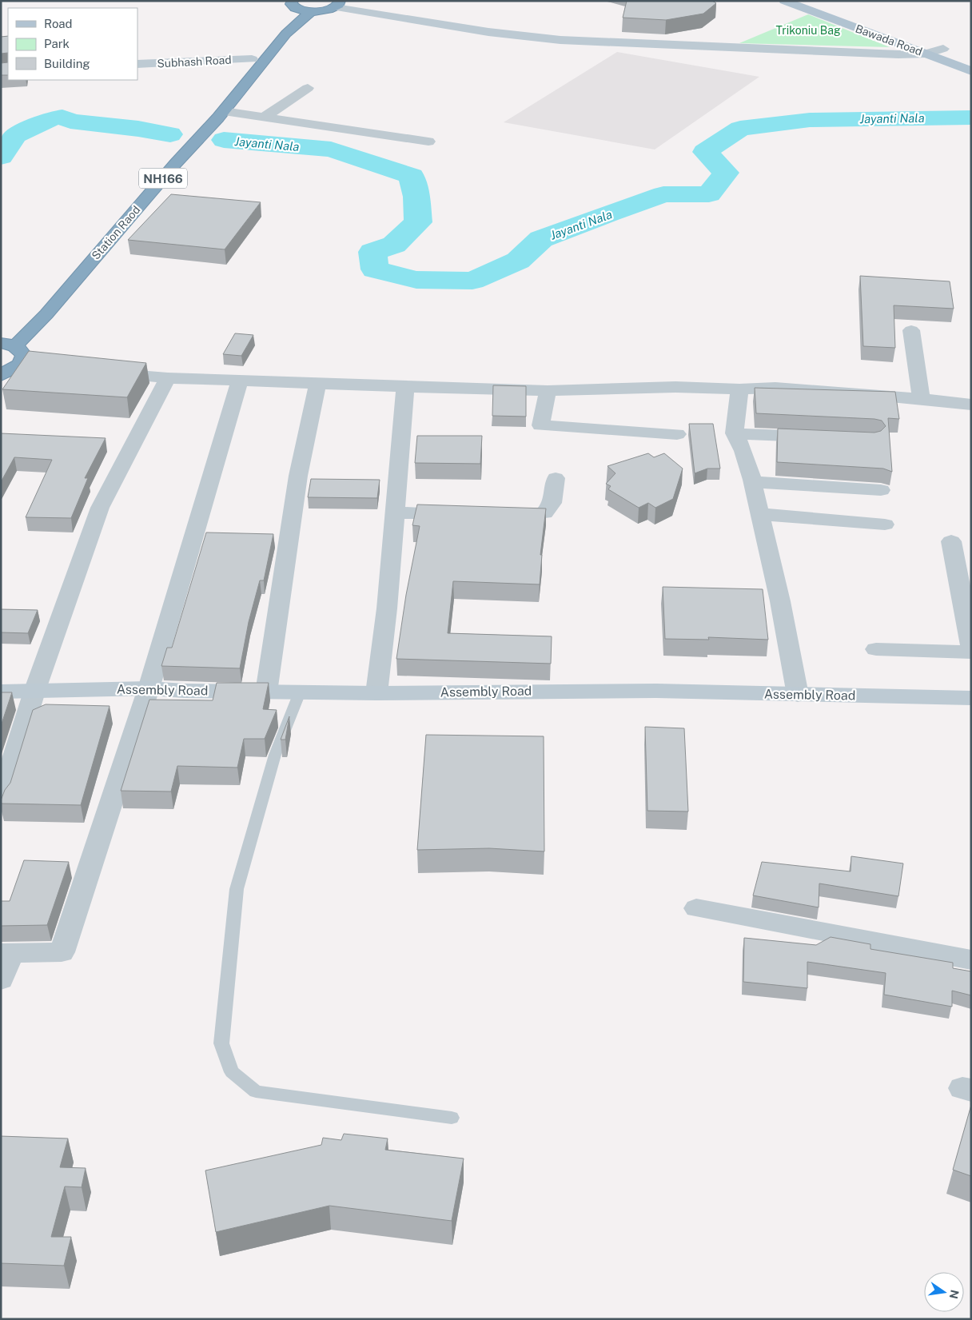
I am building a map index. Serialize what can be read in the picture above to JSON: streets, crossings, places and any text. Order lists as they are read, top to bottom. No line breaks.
{"streets":{"highway":["NH166","Station Raod"],"main road":["Bawada Road"],"street":["Subhash Road","Assembly Road"]},"crossings":[["Subhash Road","NH166"],["NH166","Station Raod"]],"water":["Jayanti Nala"],"parks":["Trikoniu Bag"],"legend":["Road","Park","Building"],"north":"right"}
